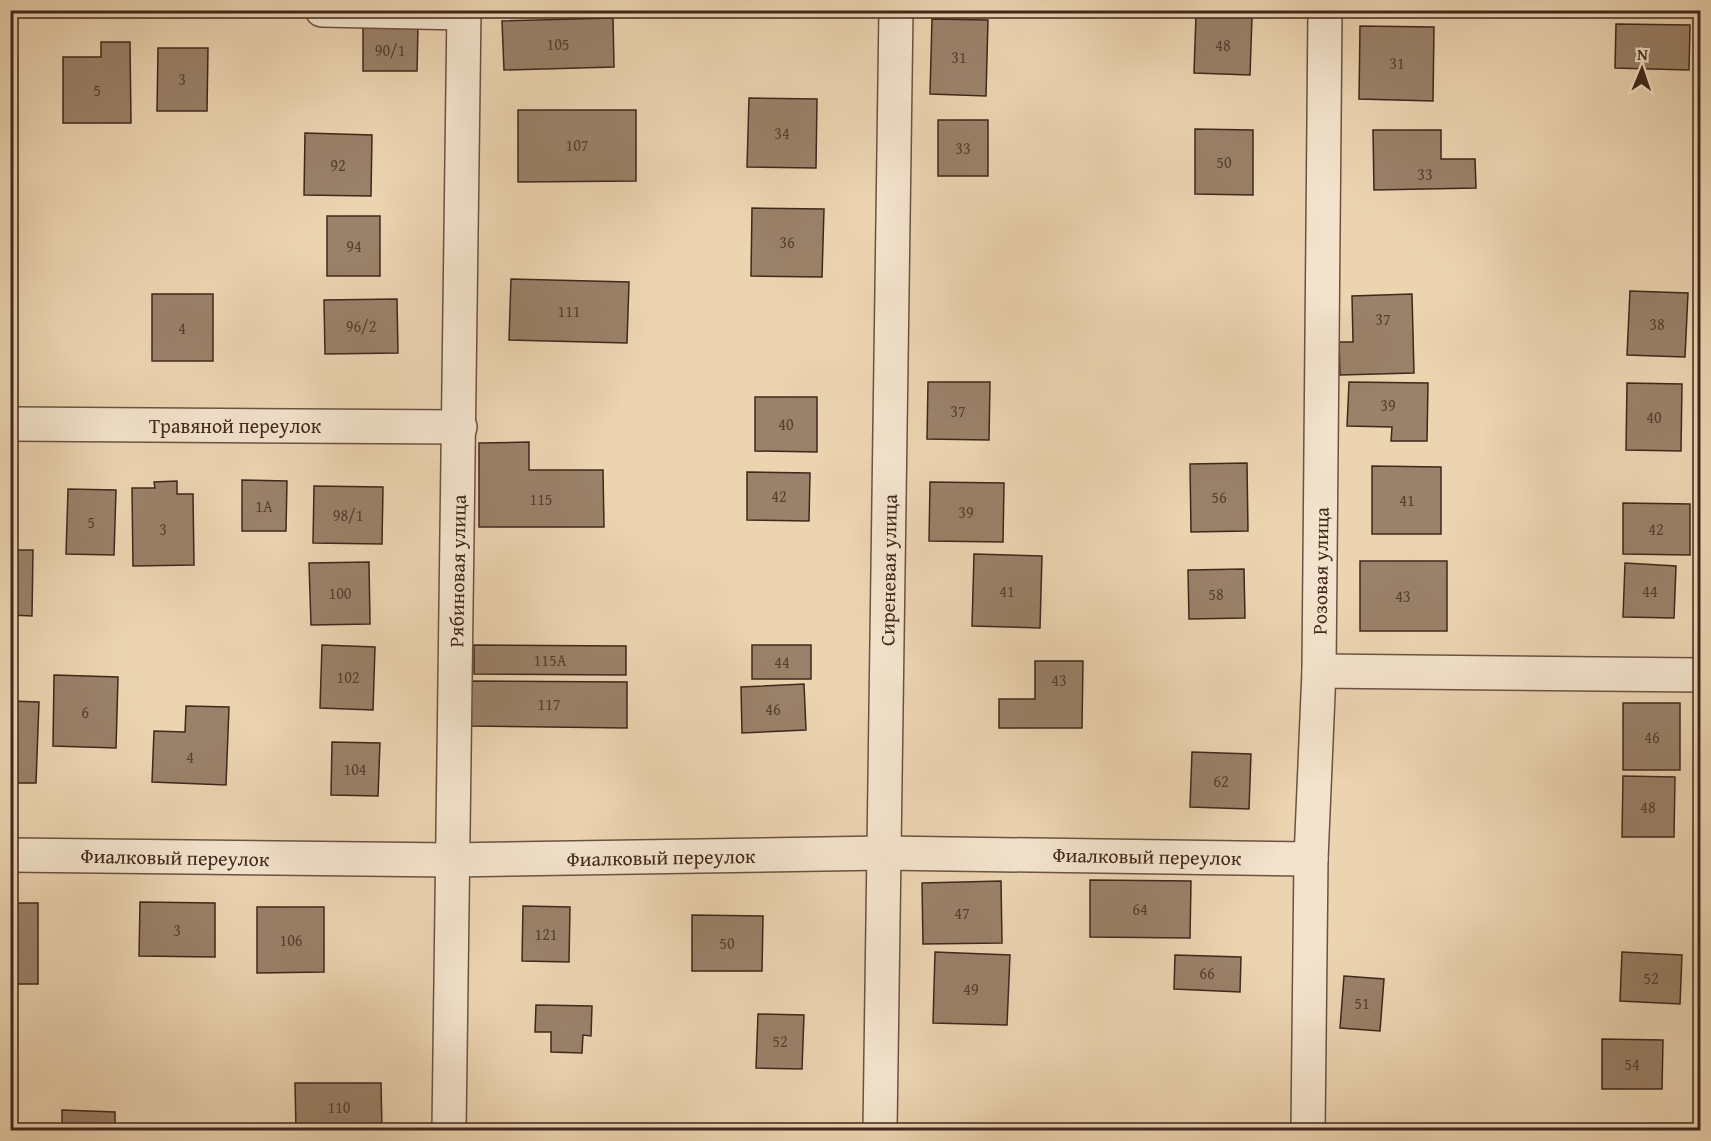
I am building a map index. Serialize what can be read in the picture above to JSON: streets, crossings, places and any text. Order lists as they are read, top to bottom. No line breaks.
{"streets":{"street":["Травяной переулок","Сиреневая улица","Рябиновая улица","Розовая улица","Фиалковый переулок"]},"crossings":[["Травяной переулок","Рябиновая улица"],["Сиреневая улица","Фиалковый переулок"],["Рябиновая улица","Фиалковый переулок"],["Розовая улица","Фиалковый переулок"]],"house_numbers":["105","48","90/1","31","31","3","5","34","107","33","50","92","33","36","94","111","37","38","96/2","4","39","37","40","40","42","56","115","41","1А","39","98/1","5","3","42","41","44","100","58","43","115А","44","102","43","117","46","6","46","4","104","62","48","64","47","3","121","106","50","66","52","49","51","52","54","110"],"north":"top"}
